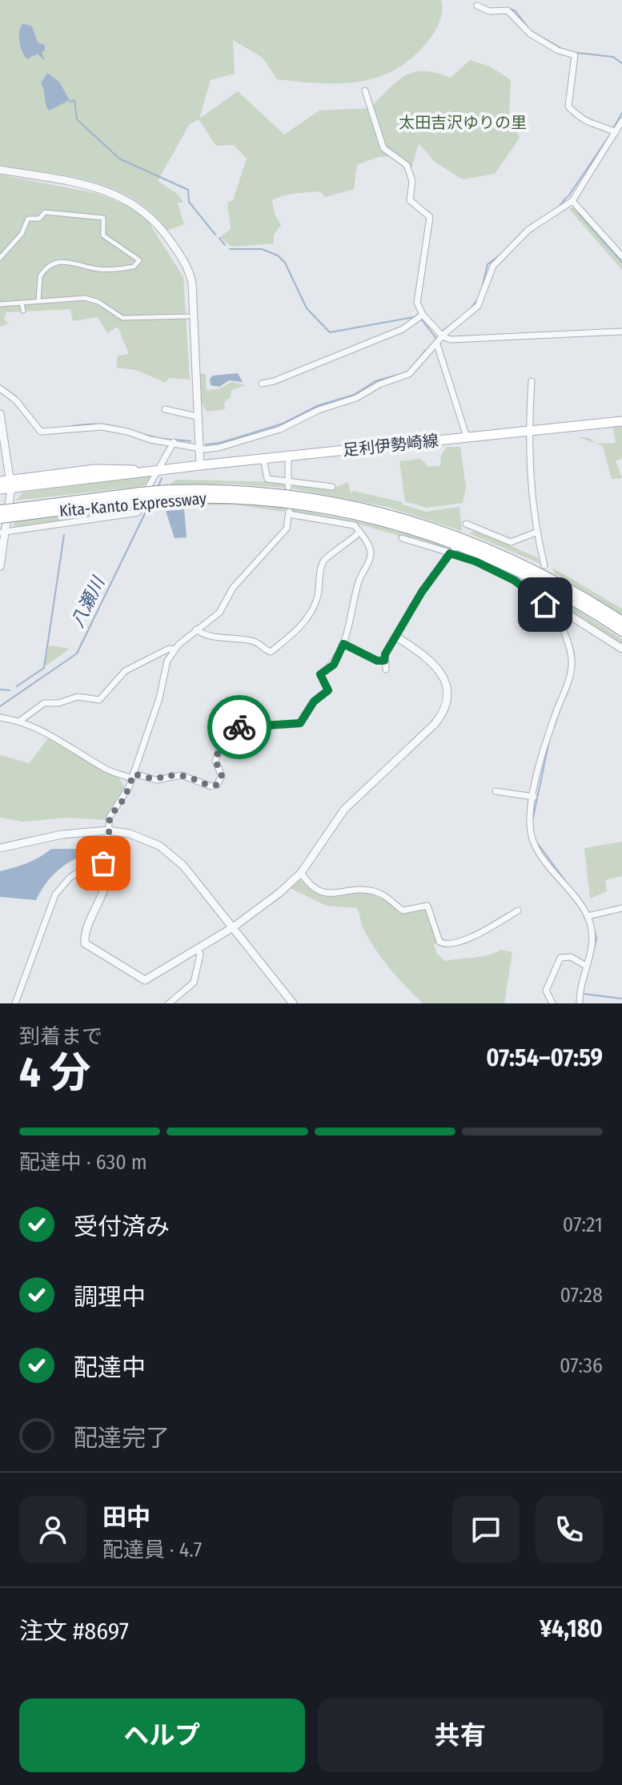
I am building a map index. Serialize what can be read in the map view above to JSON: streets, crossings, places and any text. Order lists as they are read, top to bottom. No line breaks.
{"streets":{"highway":["Kita-Kanto Expressway"],"main road":["足利伊勢崎線"]},"water":["八瀬川"],"parks":["太田吉沢ゆりの里"],"page":{"heading":["4 分","到着まで","07:54–07:59"],"panel":["田中","配達員 · 4.7","注文 #8697","¥4,180"],"bar":"配達中 · 630 m","list":[["受付済み","07:21"],["調理中","07:28"],["配達中","07:36"],"配達完了"],"buttons":["ヘルプ","共有"]}}
